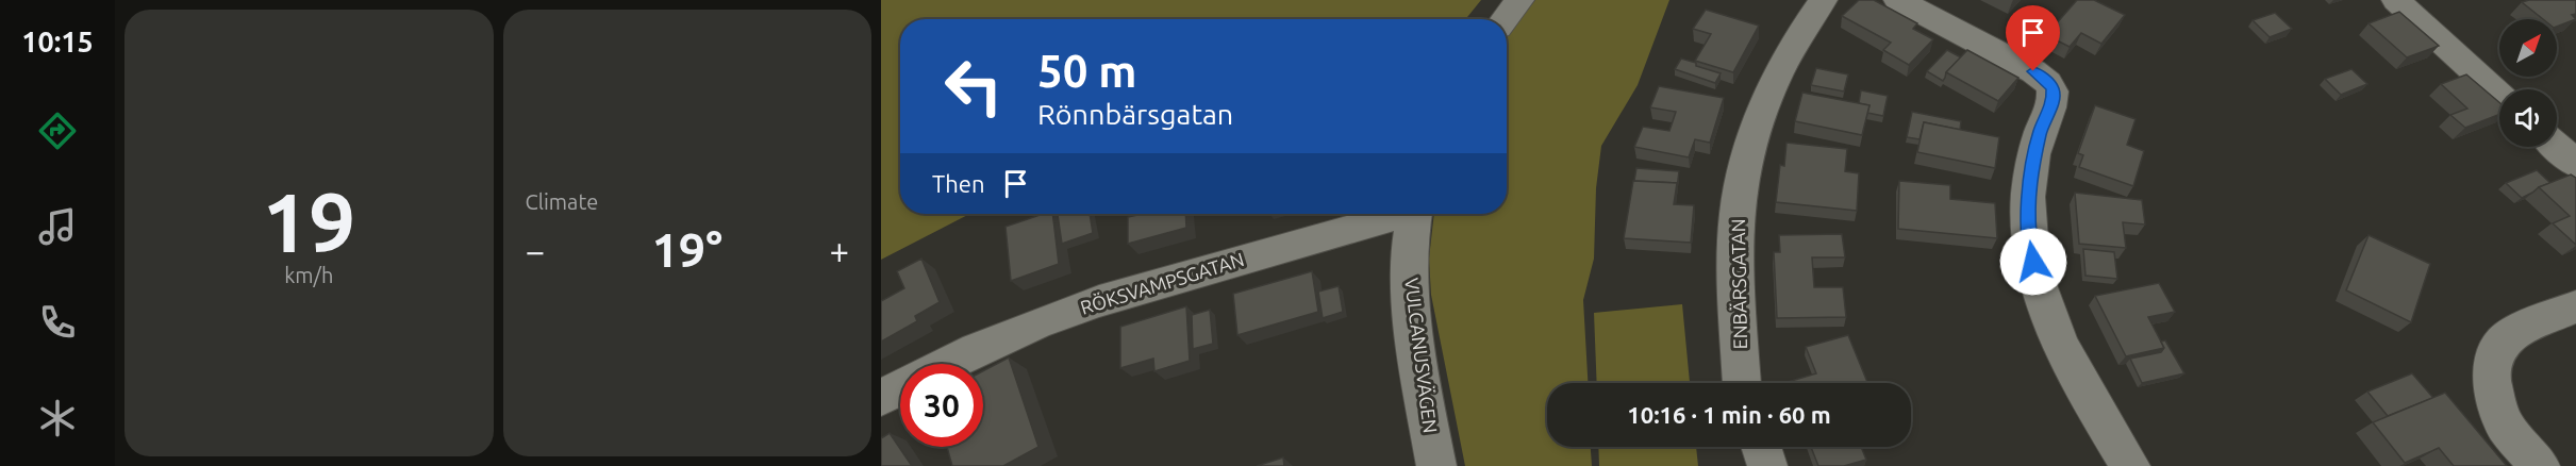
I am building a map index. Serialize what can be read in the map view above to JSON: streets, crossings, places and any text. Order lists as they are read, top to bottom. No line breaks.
{"streets":{"street":["RÖKSVAMPSGATAN","ENBÄRSGATAN","VULCANUSVÄGEN"]},"north":"top right","page":{"tabs":"10:15","tile":[["19","km/h"],"Climate"],"turn":["50 m","Rönnbärsgatan"],"then":"Then","heat":["−","19°","+"],"limit":"30","trip":"10:16 · 1 min · 60 m"}}
